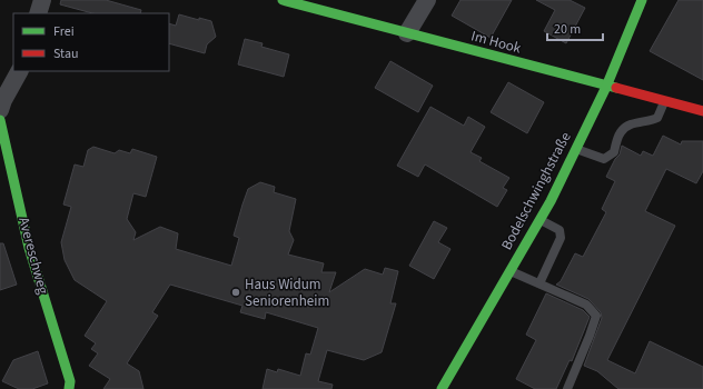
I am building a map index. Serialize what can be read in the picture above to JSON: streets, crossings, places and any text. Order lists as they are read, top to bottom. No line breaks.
{"streets":{"street":["Im Hook","Bodelschwinghstraße","Avereschweg"]},"crossings":[["Im Hook","Bodelschwinghstraße"]],"places":["Haus Widum Seniorenheim"],"legend":["Frei","Stau"],"scale_bar":"20 m"}
